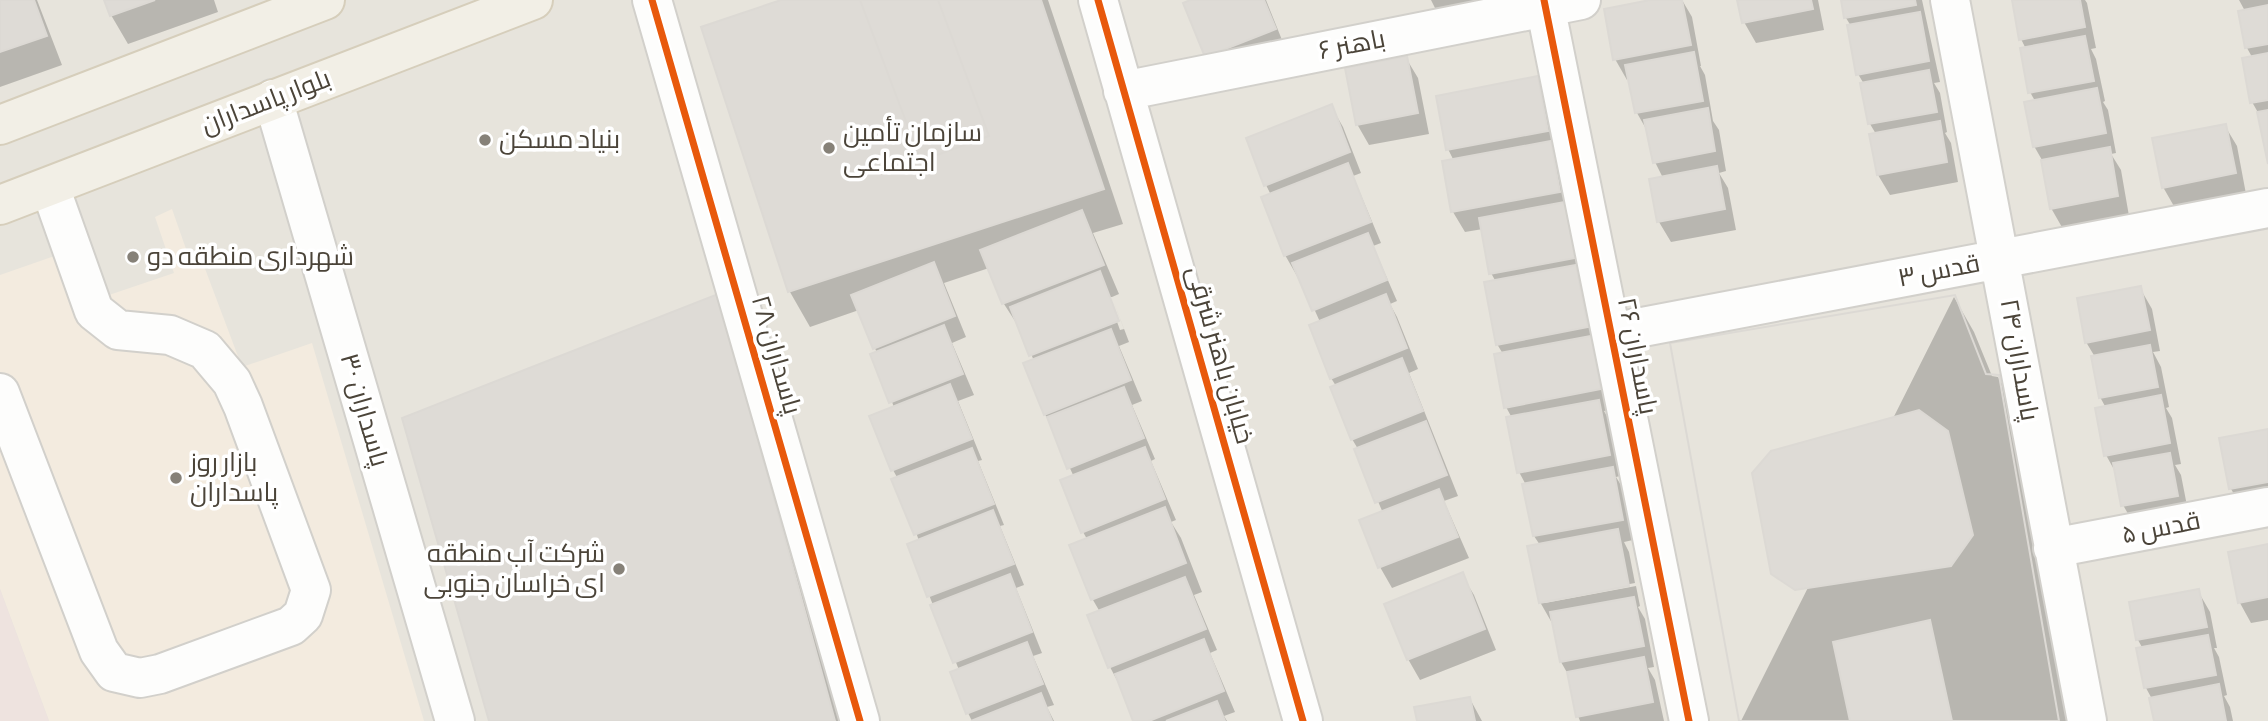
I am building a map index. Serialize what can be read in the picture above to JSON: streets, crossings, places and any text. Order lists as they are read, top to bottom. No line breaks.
{"streets":{"main road":["بلوار پاسداران"],"street":["باهنر ۶","قدس ۳","پاسداران ۲۸","خیابان باهنر شرقی","پاسداران ۲۶","پاسداران ۲۴","پاسداران ۳۰","قدس ۵"]},"crossings":[["باهنر ۶","خیابان باهنر شرقی"],["باهنر ۶","پاسداران ۲۶"],["بلوار پاسداران","پاسداران ۳۰"],["قدس ۳","پاسداران ۲۶"],["قدس ۳","پاسداران ۲۴"],["پاسداران ۲۴","قدس ۵"]],"places":["بنیاد مسکن","سازمان تأمین اجتماعی","شهرداری منطقه دو","بازار روز پاسداران","شرکت آب منطقه ای خراسان جنوبی"]}
